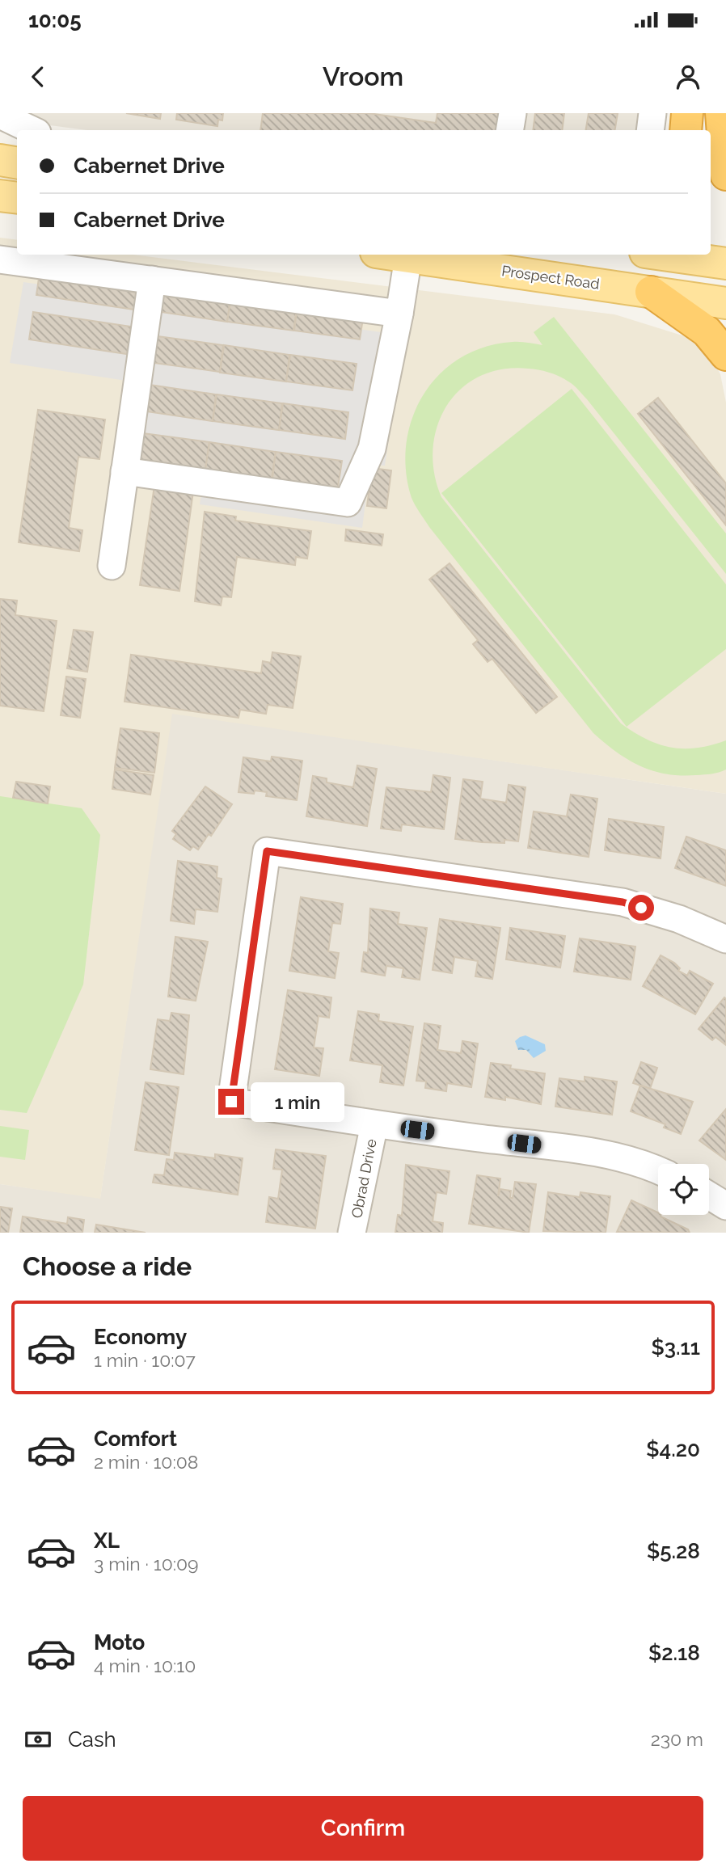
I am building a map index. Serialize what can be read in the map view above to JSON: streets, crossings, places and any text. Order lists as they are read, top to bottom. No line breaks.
{"streets":{"main road":["Prospect Road"],"street":["Obrad Drive"]},"page":{"status":"10:05","header":"Vroom","banner":["Cabernet Drive","Cabernet Drive"],"bubble":"1 min","heading":"Choose a ride","list":[{"name":"Economy","note":"1 min · 10:07","value":"$3.11"},{"name":"Comfort","note":"2 min · 10:08","value":"$4.20"},{"name":"XL","note":"3 min · 10:09","value":"$5.28"},{"name":"Moto","note":"4 min · 10:10","value":"$2.18"}],"pay":["Cash","230 m"],"buttons":"Confirm"}}
